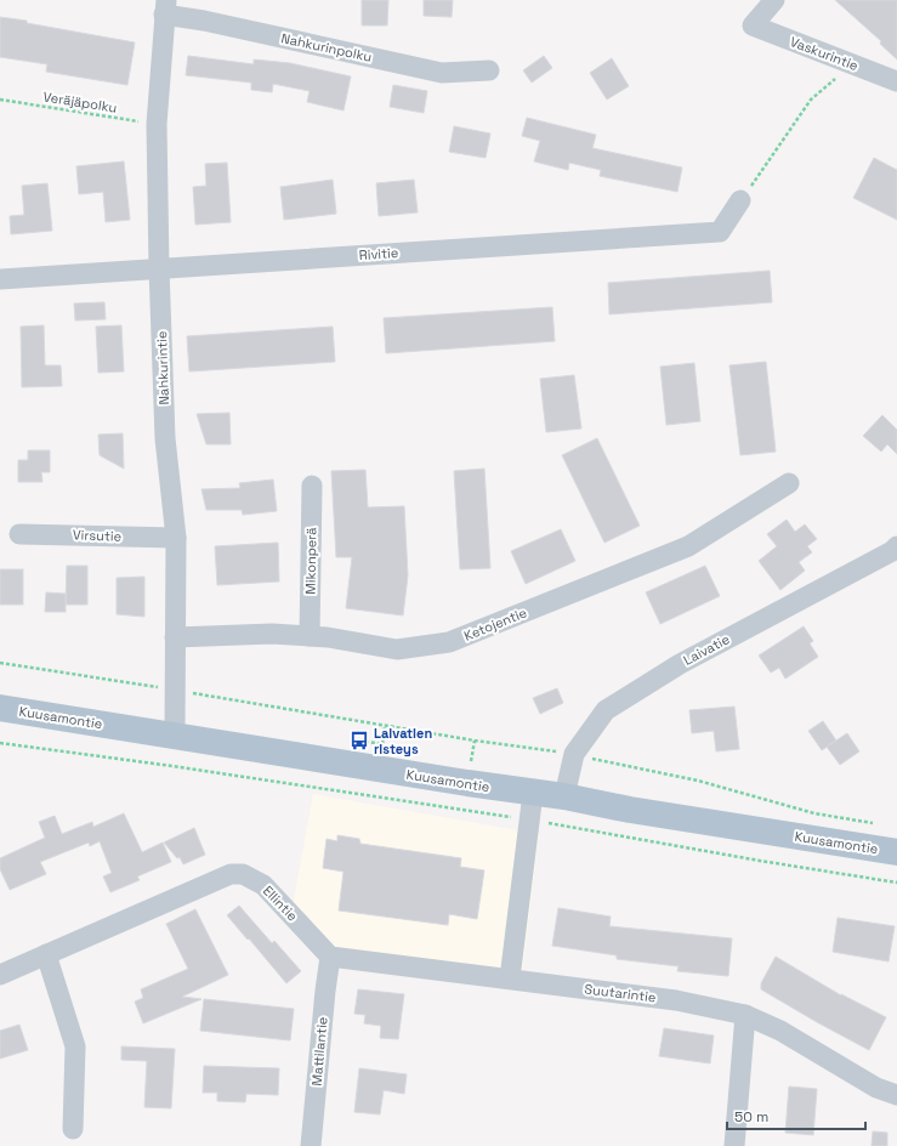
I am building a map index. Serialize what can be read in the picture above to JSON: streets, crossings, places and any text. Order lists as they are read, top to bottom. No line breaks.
{"streets":{"main road":["Kuusamontie"],"street":["Nahkurinpolku","Vaskurintie","Rivitie","Nahkurintie","Virsutie","Mikonperä","Ketojentie","Laivatie","Ellintie","Suutarintie","Mattilantie"],"path":["Veräjäpolku"]},"crossings":[["Nahkurinpolku","Nahkurintie"],["Veräjäpolku","Nahkurintie"],["Rivitie","Nahkurintie"],["Nahkurintie","Virsutie"],["Nahkurintie","Ketojentie"],["Nahkurintie","Kuusamontie"],["Mikonperä","Ketojentie"],["Laivatie","Kuusamontie"],["Ellintie","Mattilantie"]],"places":{"bus stop":["Laivatien risteys"]},"scale_bar":"50 m"}
